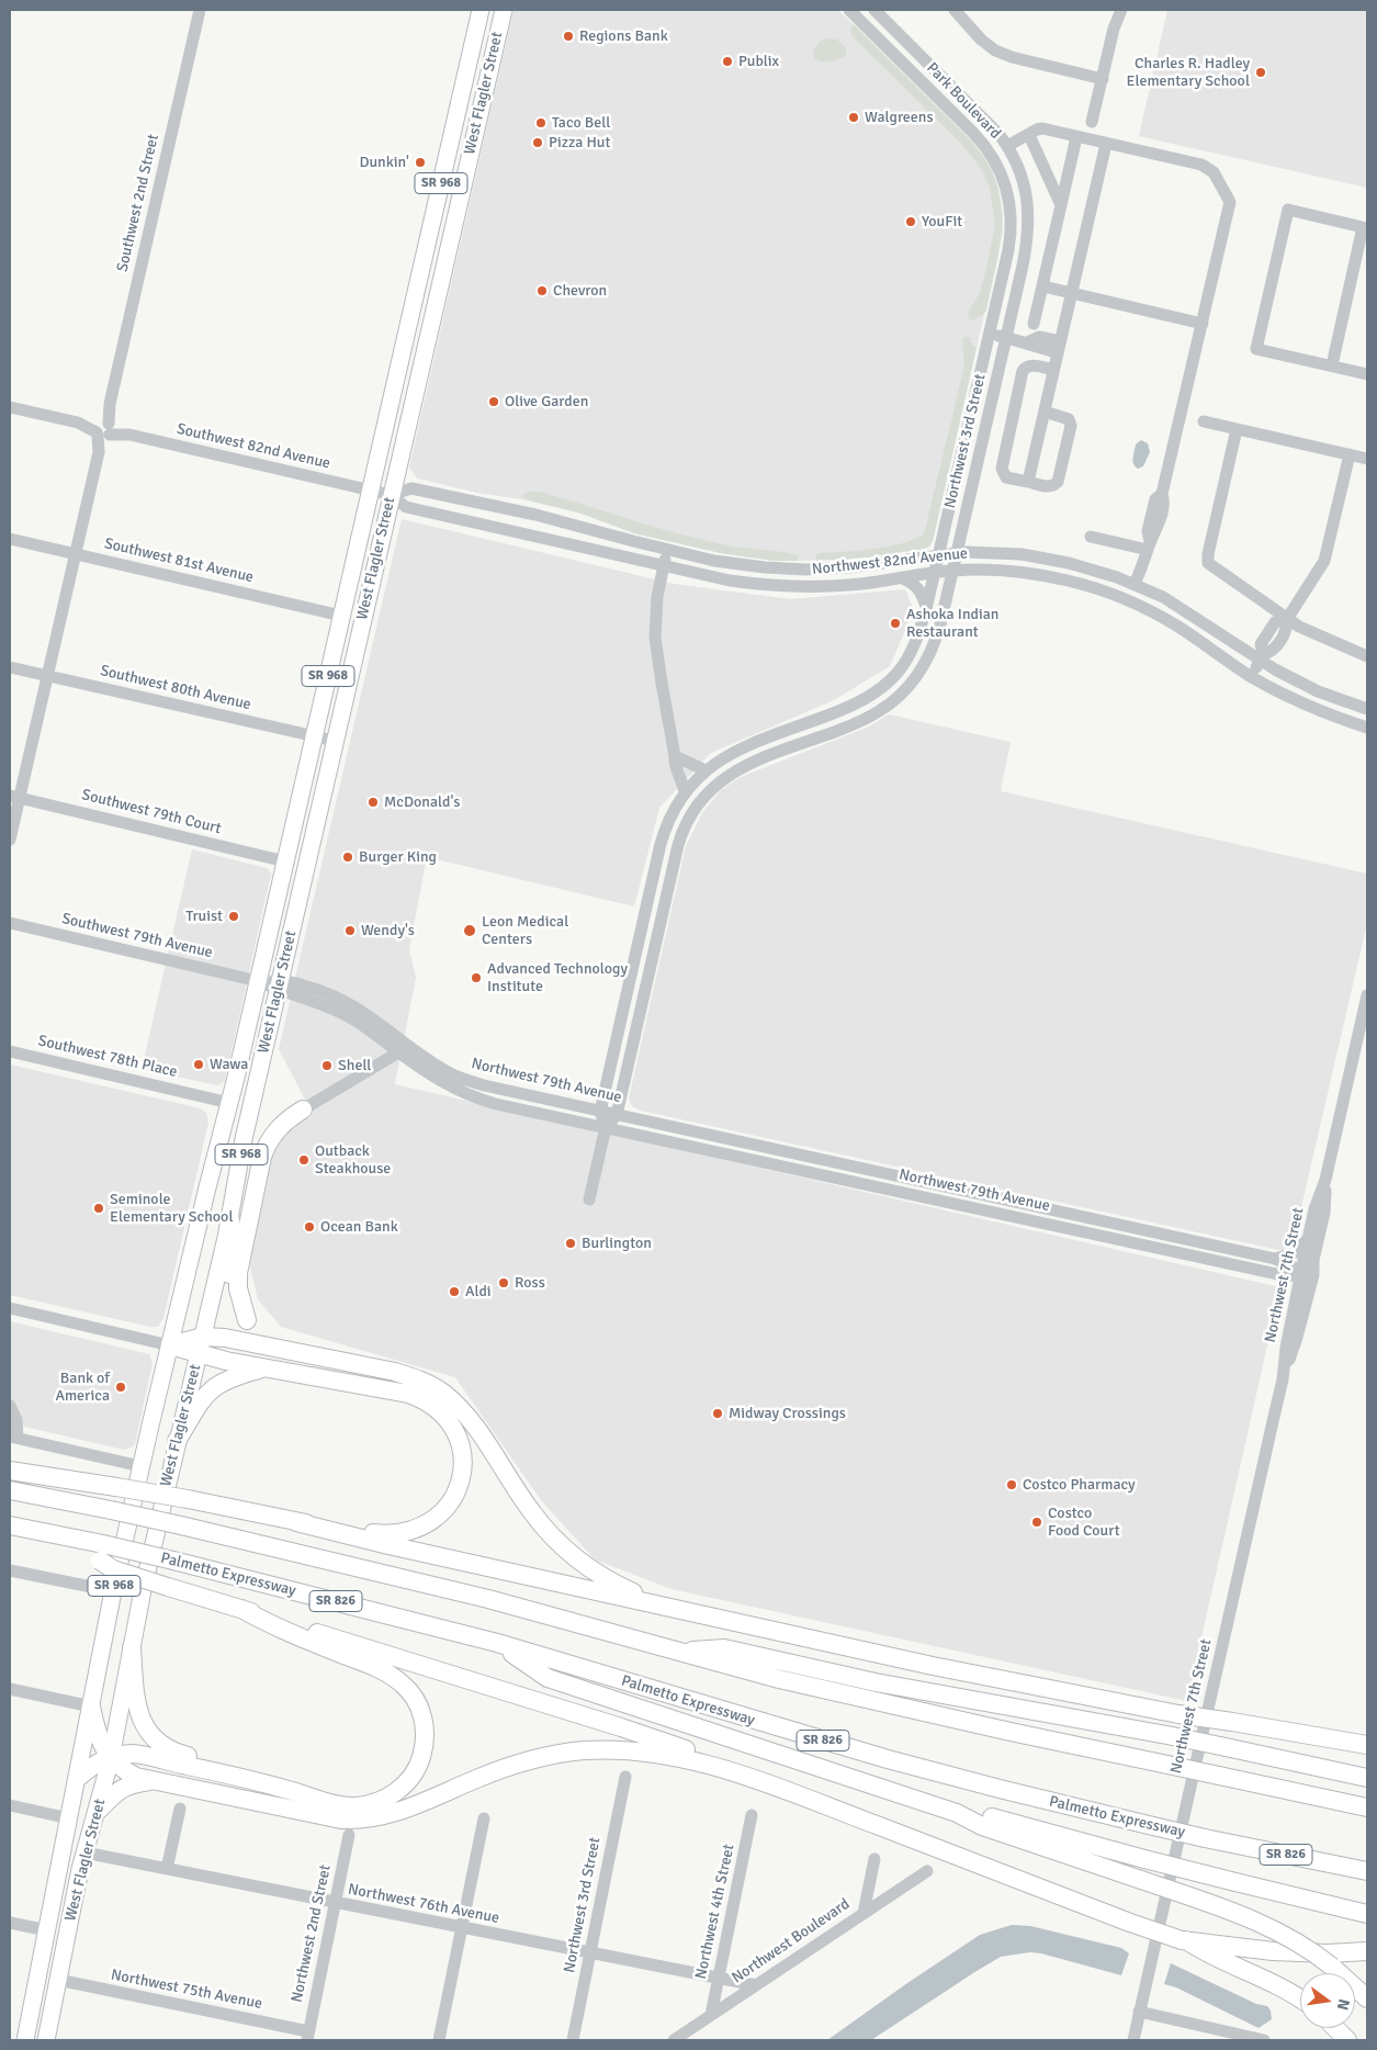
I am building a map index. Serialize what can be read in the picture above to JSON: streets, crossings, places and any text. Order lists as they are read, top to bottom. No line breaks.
{"streets":{"highway":["Palmetto Expressway","SR 826"],"main road":["West Flagler Street","SR 968"],"street":["Park Boulevard","Southwest 2nd Street","Northwest 3rd Street","Southwest 82nd Avenue","Southwest 81st Avenue","Northwest 82nd Avenue","Southwest 80th Avenue","Southwest 79th Court","Southwest 79th Avenue","Southwest 78th Place","Northwest 79th Avenue","Northwest 7th Street","Northwest 76th Avenue","Northwest 4th Street","Northwest 2nd Street","Northwest Boulevard","Northwest 75th Avenue"]},"crossings":[["West Flagler Street","Southwest 82nd Avenue"],["West Flagler Street","Southwest 81st Avenue"],["West Flagler Street","Northwest 82nd Avenue"],["West Flagler Street","Southwest 80th Avenue"],["West Flagler Street","Southwest 79th Court"],["West Flagler Street","Southwest 79th Avenue"],["West Flagler Street","Southwest 78th Place"],["West Flagler Street","Northwest 79th Avenue"],["West Flagler Street","Northwest 76th Avenue"],["West Flagler Street","Northwest 75th Avenue"],["Park Boulevard","Northwest 3rd Street"],["Southwest 2nd Street","Southwest 82nd Avenue"],["Southwest 2nd Street","Southwest 81st Avenue"],["Southwest 2nd Street","Southwest 80th Avenue"],["Southwest 2nd Street","Southwest 79th Court"],["Northwest 3rd Street","Northwest 82nd Avenue"],["Northwest 3rd Street","Northwest 79th Avenue"],["Northwest 3rd Street","Northwest 76th Avenue"],["Southwest 82nd Avenue","Northwest 82nd Avenue"],["Southwest 79th Avenue","Northwest 79th Avenue"],["Northwest 79th Avenue","Northwest 7th Street"],["Northwest 76th Avenue","Northwest 4th Street"],["Northwest 76th Avenue","Northwest 2nd Street"],["Northwest 76th Avenue","Northwest Boulevard"],["Northwest 4th Street","Northwest Boulevard"],["Northwest 2nd Street","Northwest 75th Avenue"]],"places":["Regions Bank","Publix","Charles R. Hadley Elementary School","Walgreens","Taco Bell","Pizza Hut","Dunkin'","YouFit","Chevron","Olive Garden","Ashoka Indian Restaurant","McDonald's","Burger King","Truist","Wendy's","Leon Medical Centers","Advanced Technology Institute","Wawa","Shell","Outback Steakhouse","Seminole Elementary School","Ocean Bank","Burlington","Ross","Aldi","Bank of America","Midway Crossings","Costco Pharmacy","Costco Food Court"],"north":"right"}
